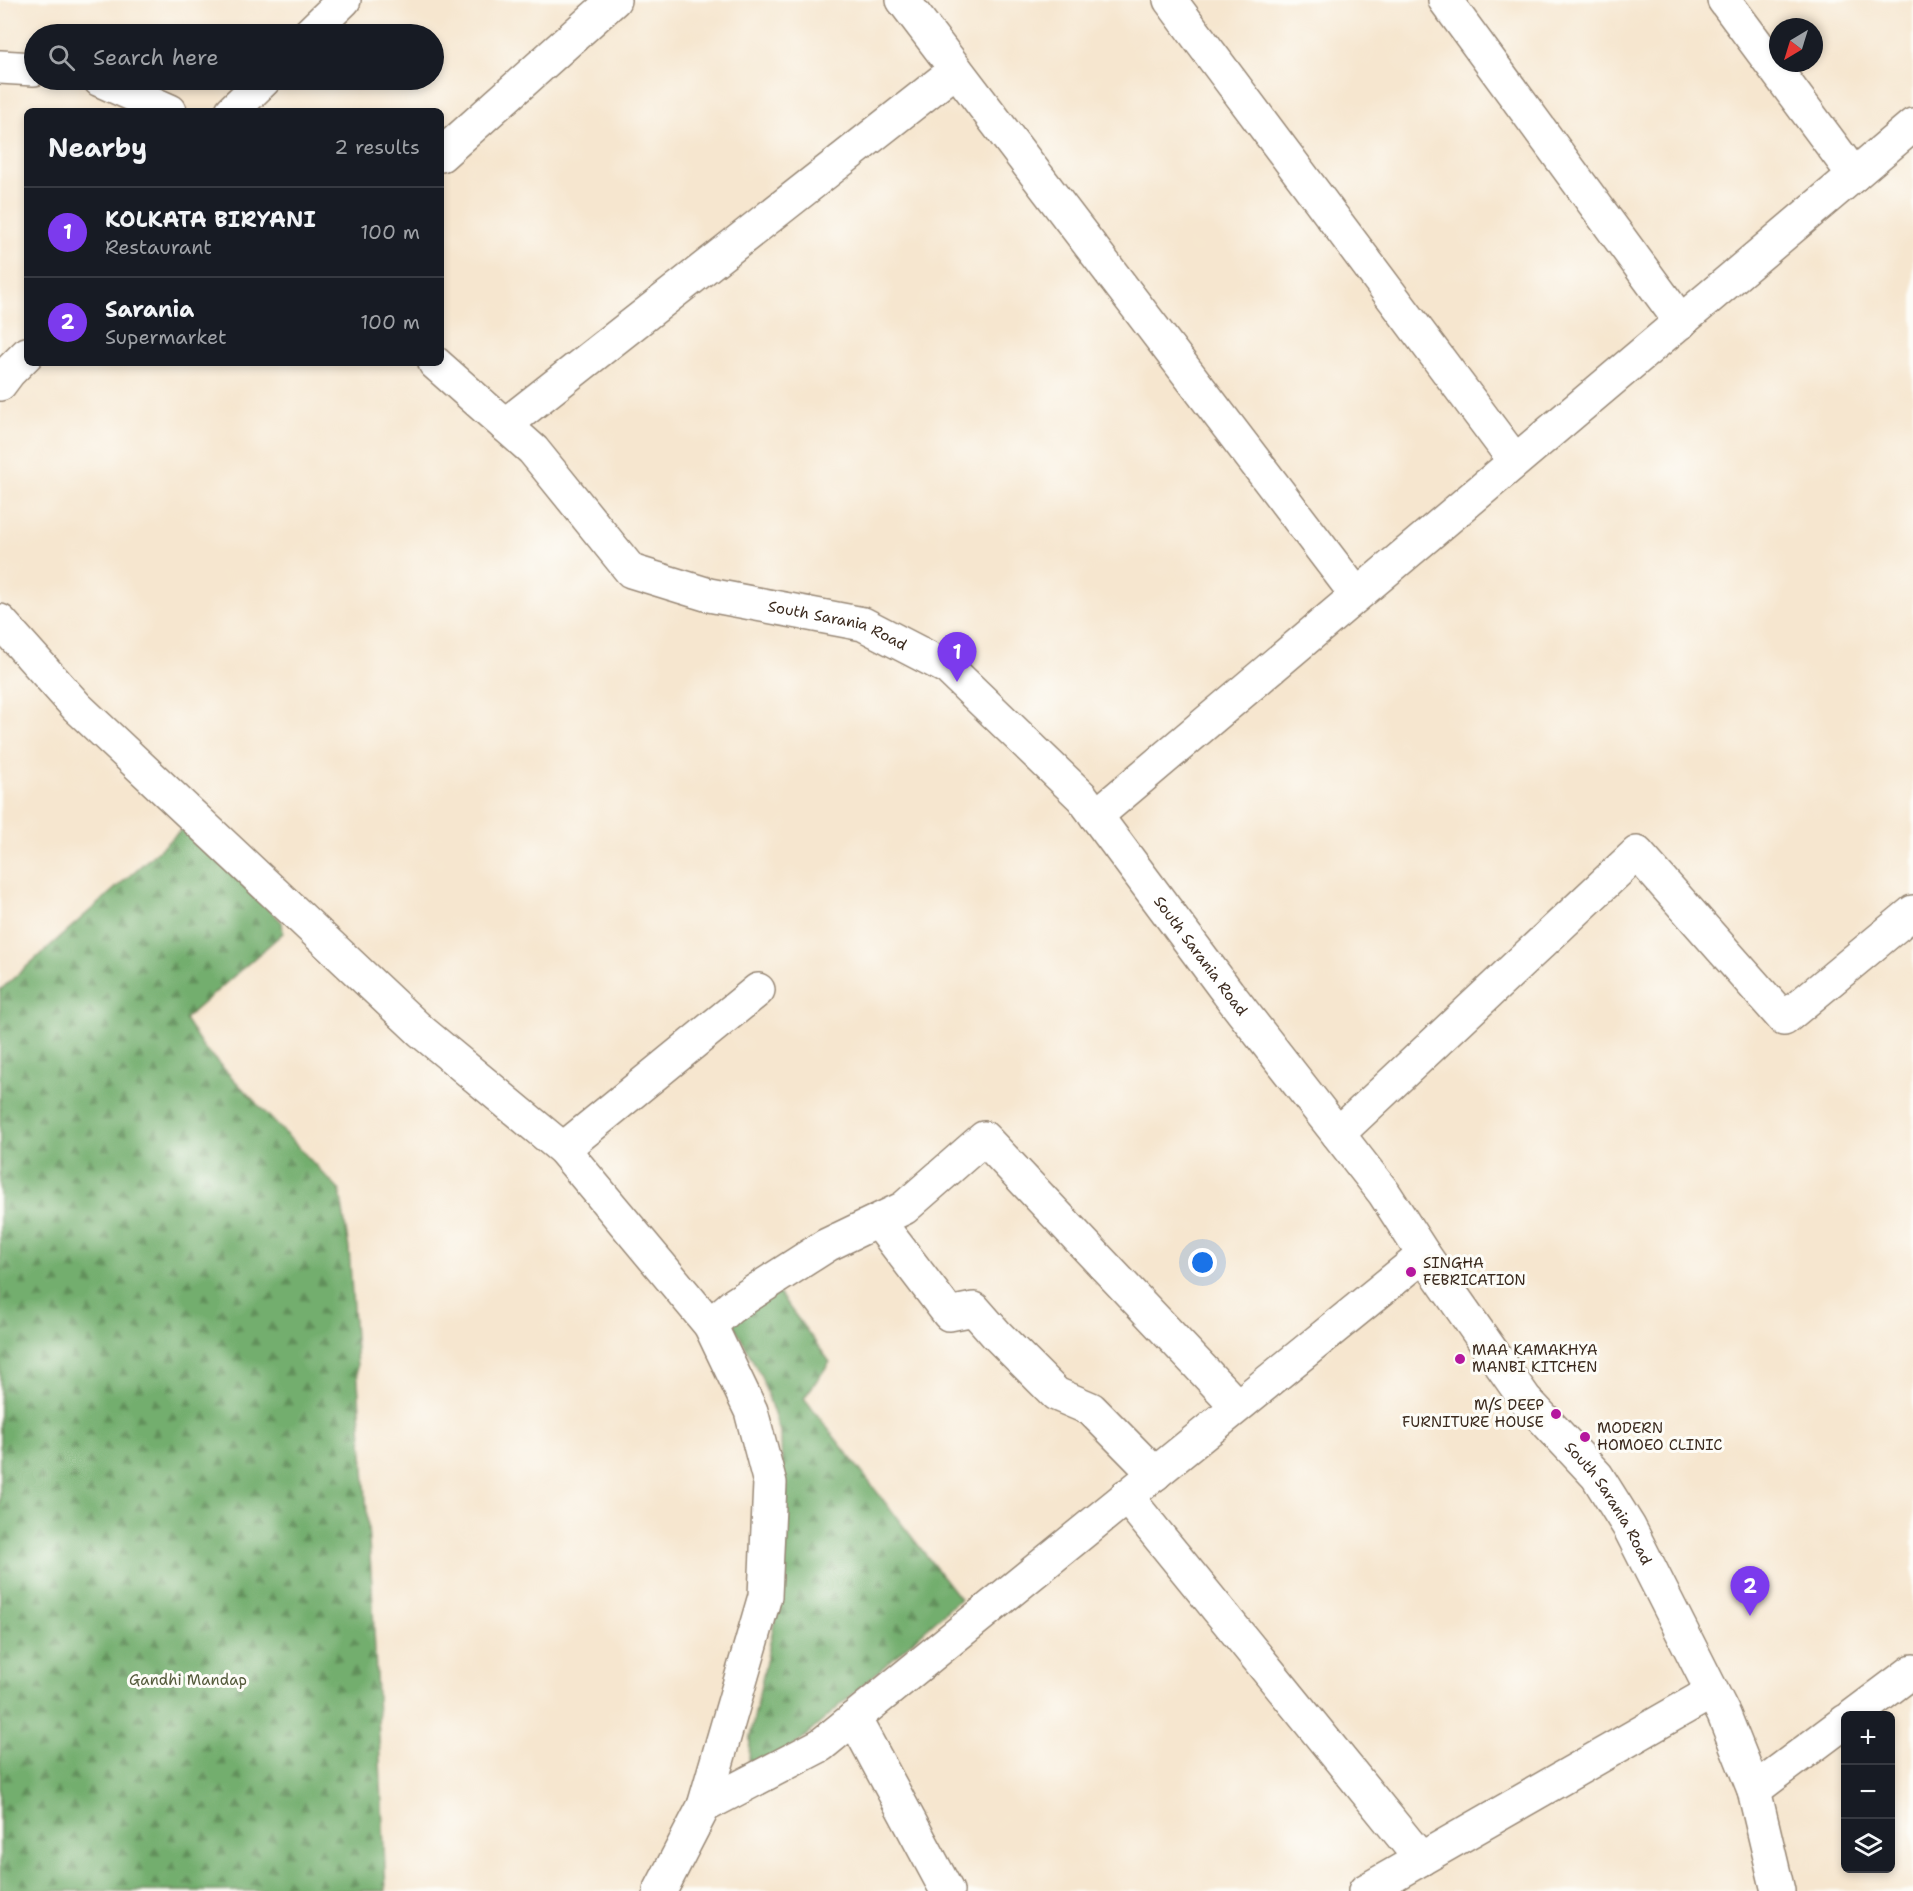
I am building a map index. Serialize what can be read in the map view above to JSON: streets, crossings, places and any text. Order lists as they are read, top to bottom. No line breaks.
{"streets":{"street":["South Sarania Road"]},"parks":["Gandhi Mandap"],"places":["SINGHA FEBRICATION","MAA KAMAKHYA MANBI KITCHEN","M/S DEEP FURNITURE HOUSE","MODERN HOMOEO CLINIC"],"north":"bottom left","page":{"search":"Search here","heading":["Nearby","2 results"],"list":[{"mark":"1","name":"KOLKATA BIRYANI","note":"Restaurant","value":"100 m"},{"mark":"2","name":"Sarania","note":"Supermarket","value":"100 m"}],"pins":["1","2"],"map_buttons":["+","−"]}}
